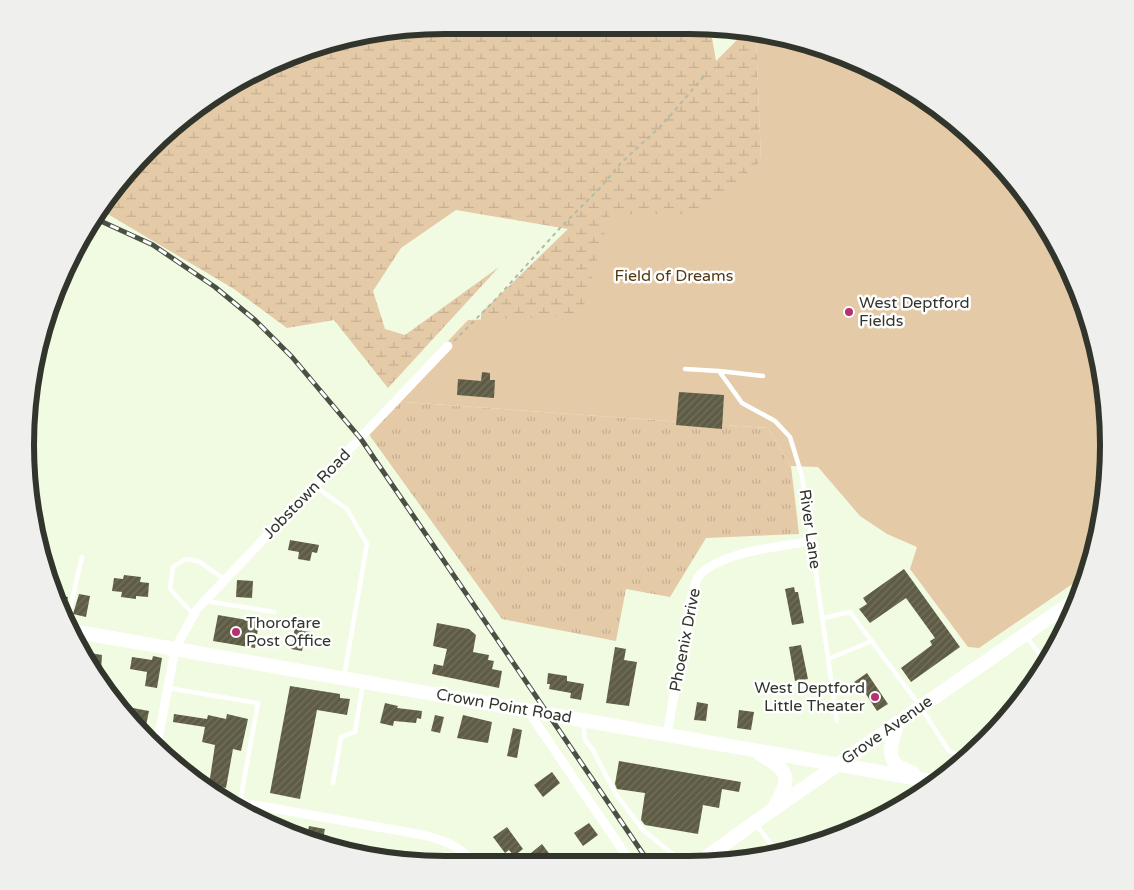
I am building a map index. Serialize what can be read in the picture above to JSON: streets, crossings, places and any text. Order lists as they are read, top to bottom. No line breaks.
{"streets":{"main road":["Crown Point Road","Grove Avenue"],"street":["Jobstown Road","Phoenix Drive"],"lane":["River Lane"]},"crossings":[["Jobstown Road","Crown Point Road"],["River Lane","Phoenix Drive"],["Phoenix Drive","Crown Point Road"],["Crown Point Road","Grove Avenue"]],"parks":["Field of Dreams"],"places":["West Deptford Fields","Thorofare Post Office","West Deptford Little Theater"]}
